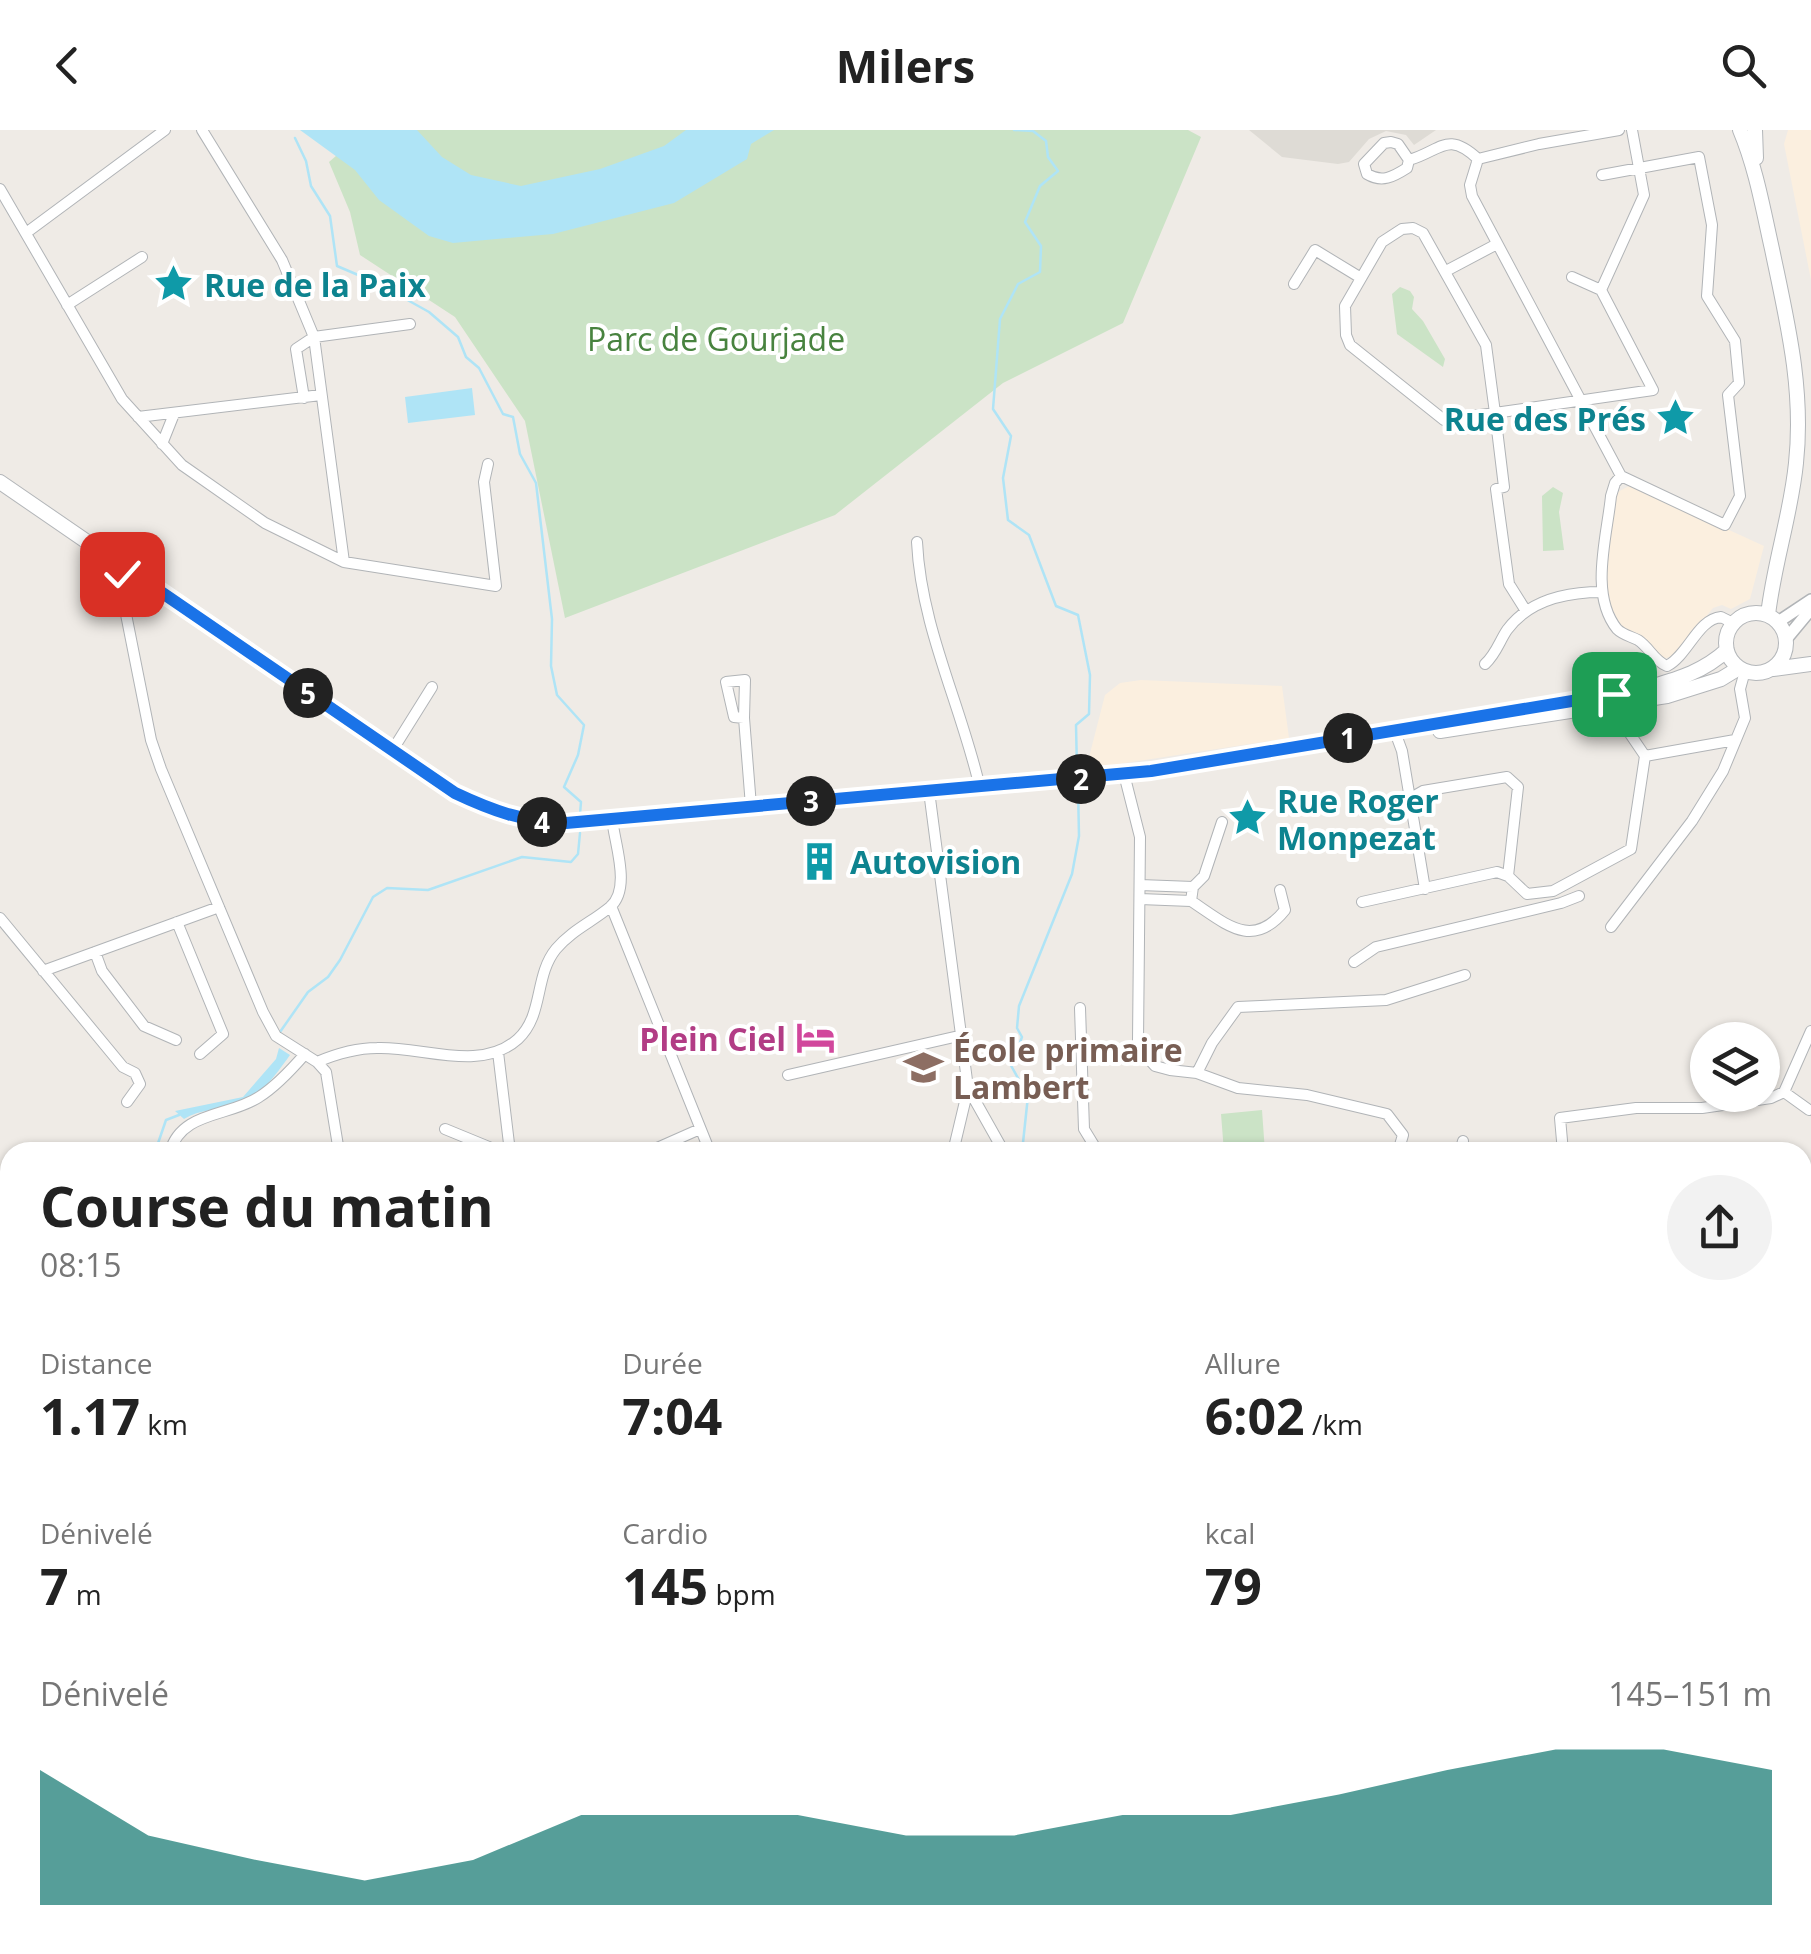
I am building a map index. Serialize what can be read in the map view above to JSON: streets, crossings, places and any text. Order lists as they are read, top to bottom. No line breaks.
{"parks":["Parc de Gourjade"],"places":{"place":["Rue de la Paix","Rue des Prés","Rue Roger Monpezat"],"building":["Autovision"],"hotel":["Plein Ciel"],"school or university":["École primaire Lambert"]},"page":{"header":"Milers","pins":["5","1","2","3","4"],"heading":["Course du matin","08:15"],"stats":[["Distance","1.17 km"],["Durée","7:04"],["Allure","6:02 /km"],["Dénivelé","7 m"],["Cardio","145 bpm"],["kcal","79"]],"chart":["Dénivelé","145–151 m"]}}
